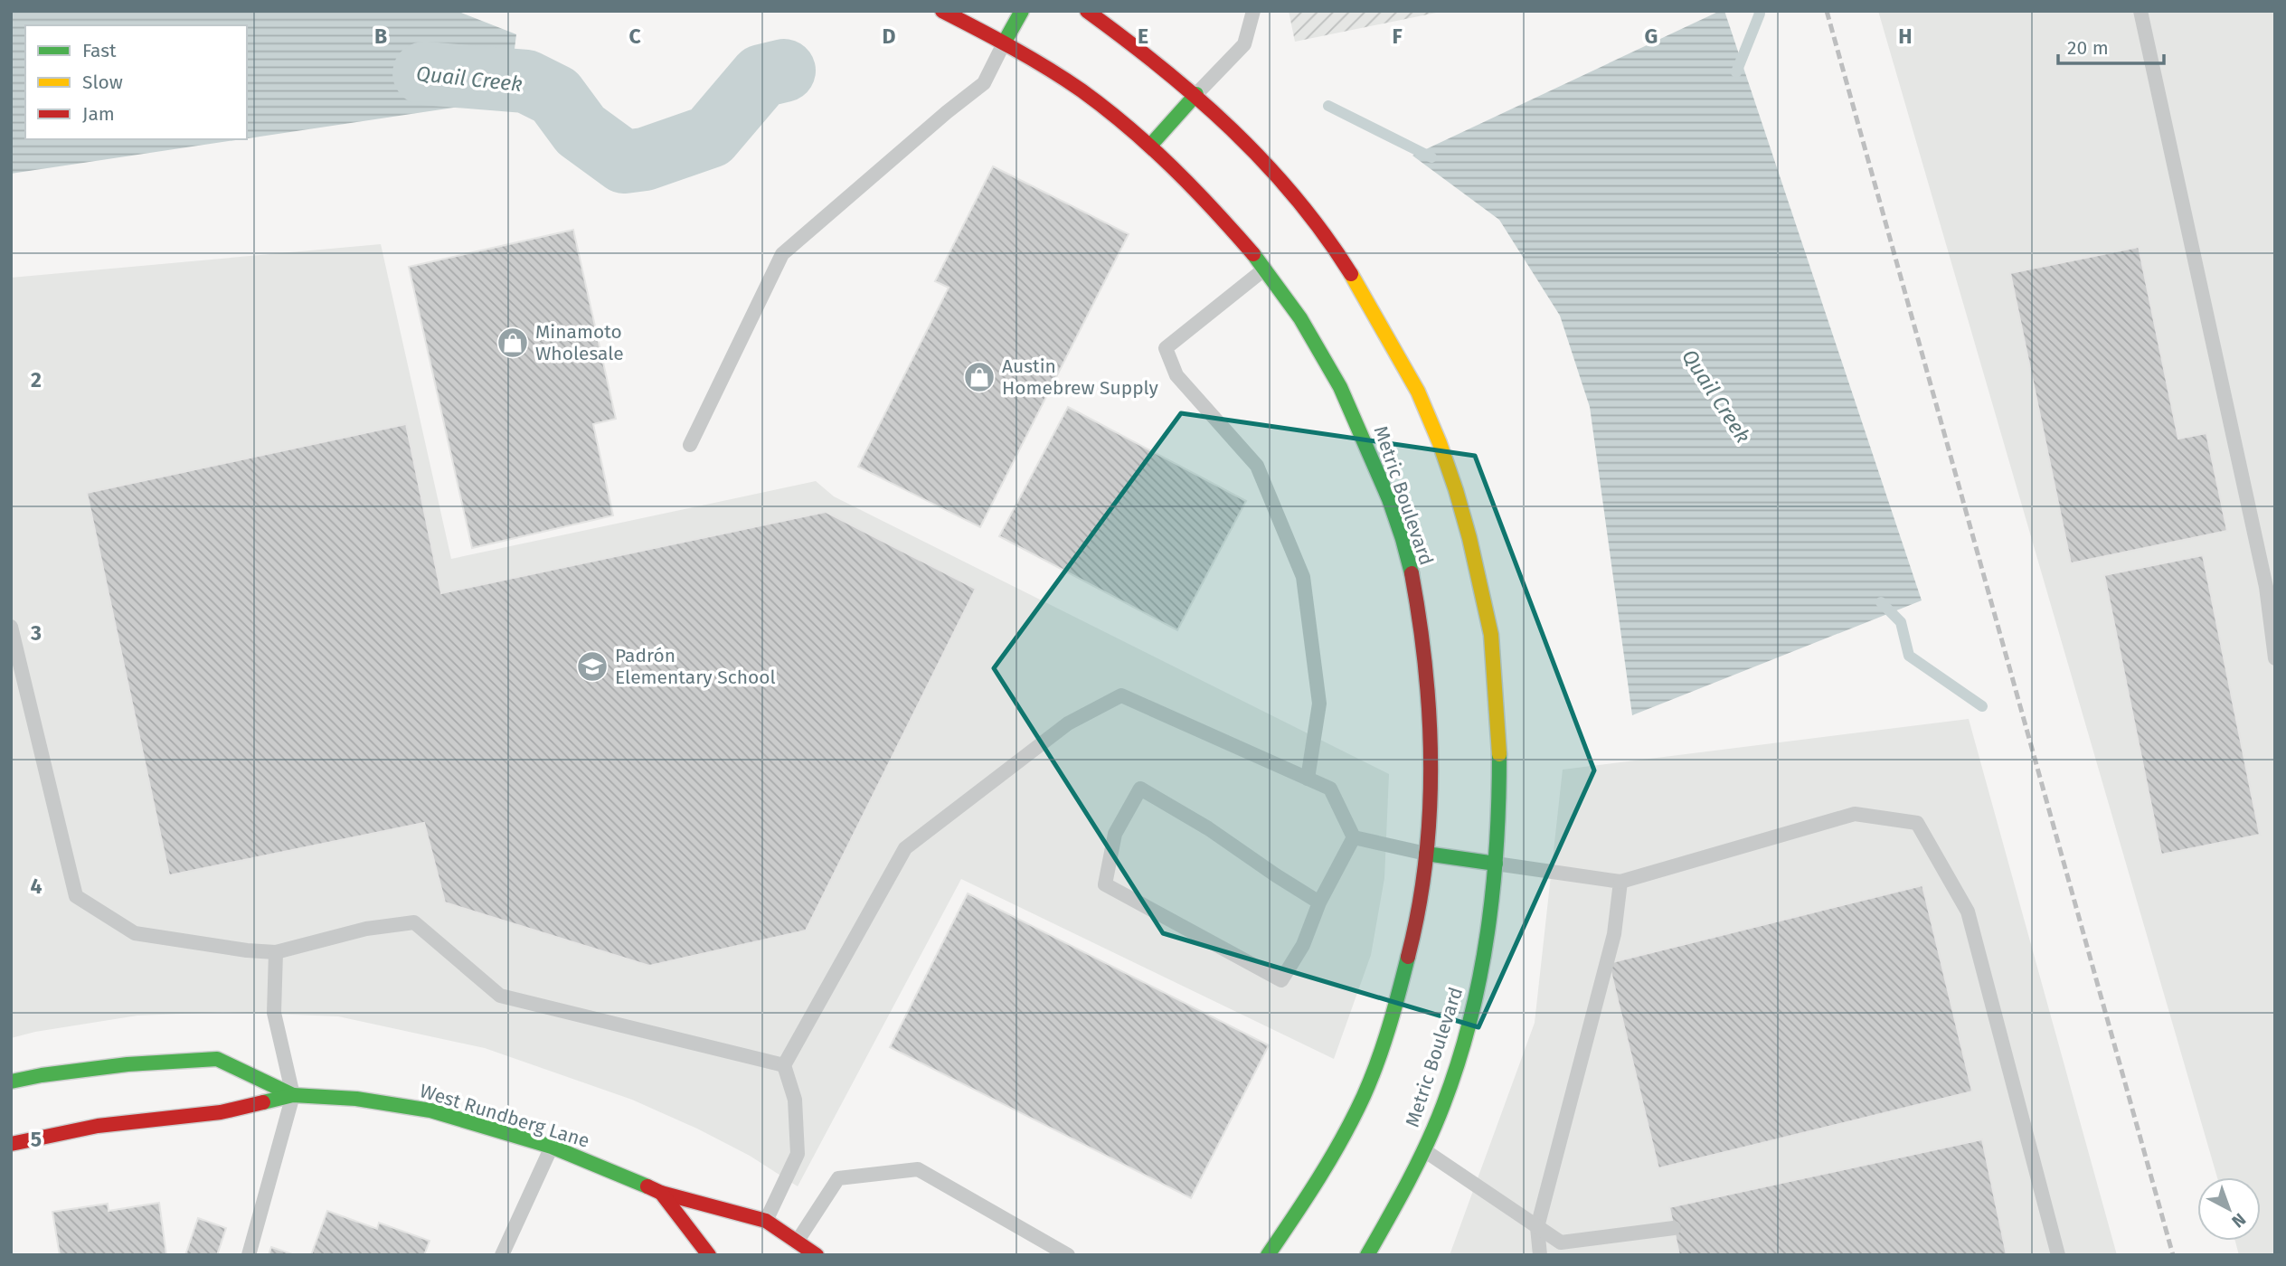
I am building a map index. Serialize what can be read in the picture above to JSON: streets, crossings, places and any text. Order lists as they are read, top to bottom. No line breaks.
{"streets":{"main road":["Metric Boulevard","West Rundberg Lane"]},"water":["Quail Creek"],"places":{"shop":["Minamoto Wholesale","Austin Homebrew Supply"],"school or university":["Padrón Elementary School"]},"legend":["Fast","Slow","Jam"],"scale_bar":"20 m","north":"bottom right","grid":{"columns":["B","C","D","E","F","G","H"],"rows":["2","3","4","5"]}}
